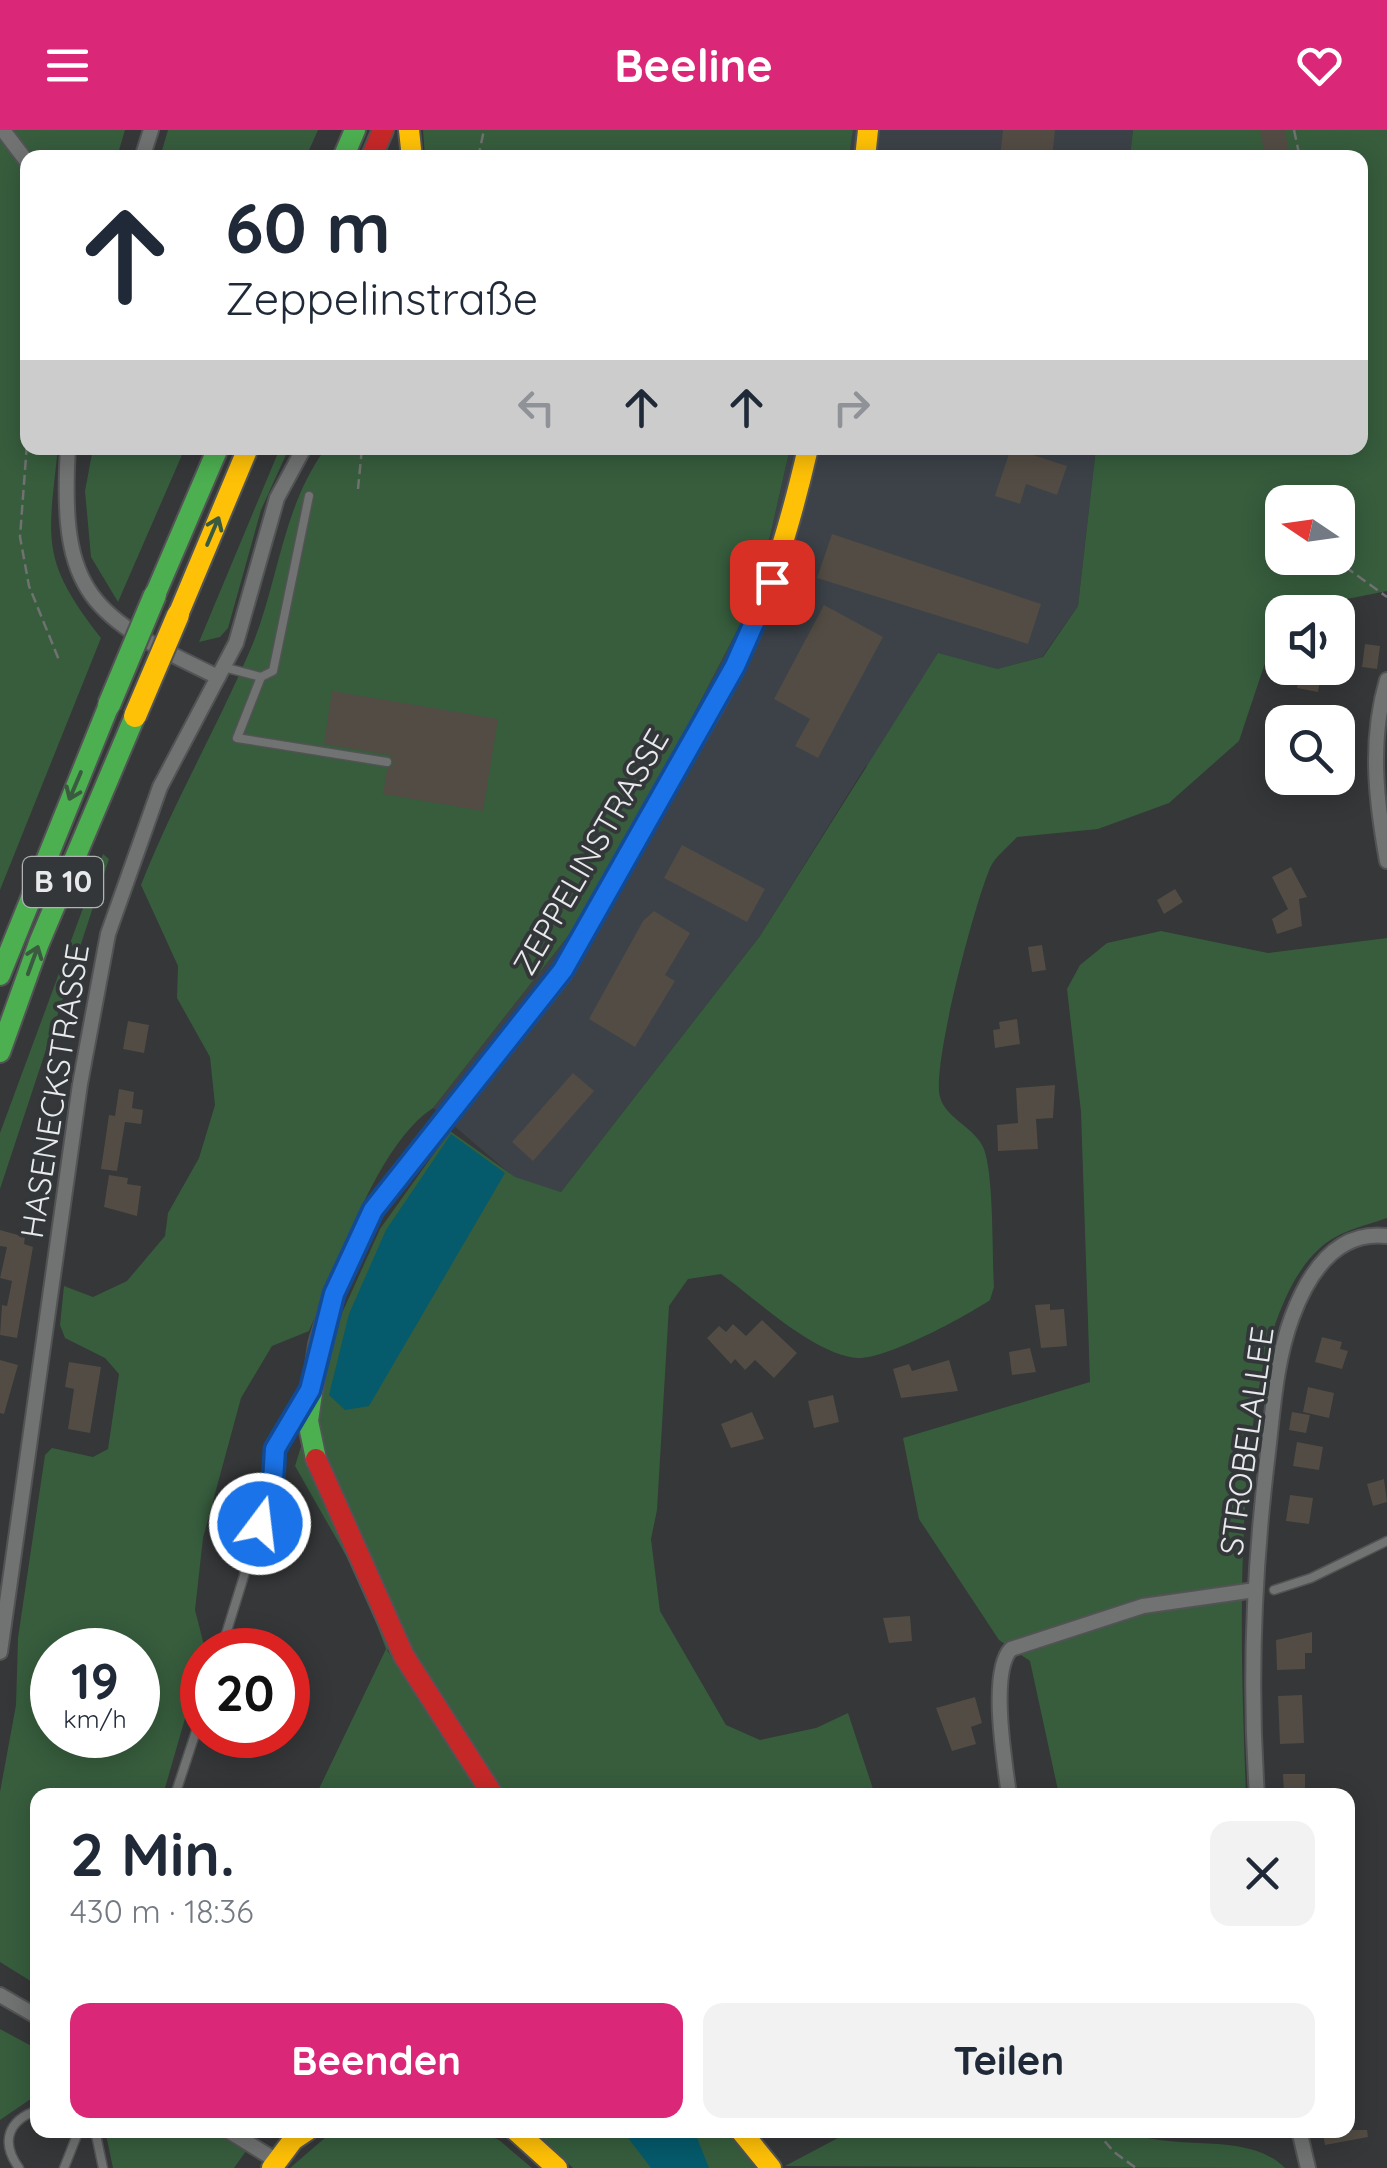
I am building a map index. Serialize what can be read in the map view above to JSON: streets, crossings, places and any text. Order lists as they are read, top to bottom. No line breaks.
{"streets":{"main road":["ZEPPELINSTRASSE","B 10"],"street":["HASENECKSTRASSE","STROBELALLEE"]},"north":"left","page":{"header":"Beeline","turn":["60 m","Zeppelinstraße"],"speed":"19 km/h","limit":"20","heading":["2 Min.","430 m · 18:36"],"buttons":["Beenden","Teilen"]}}
